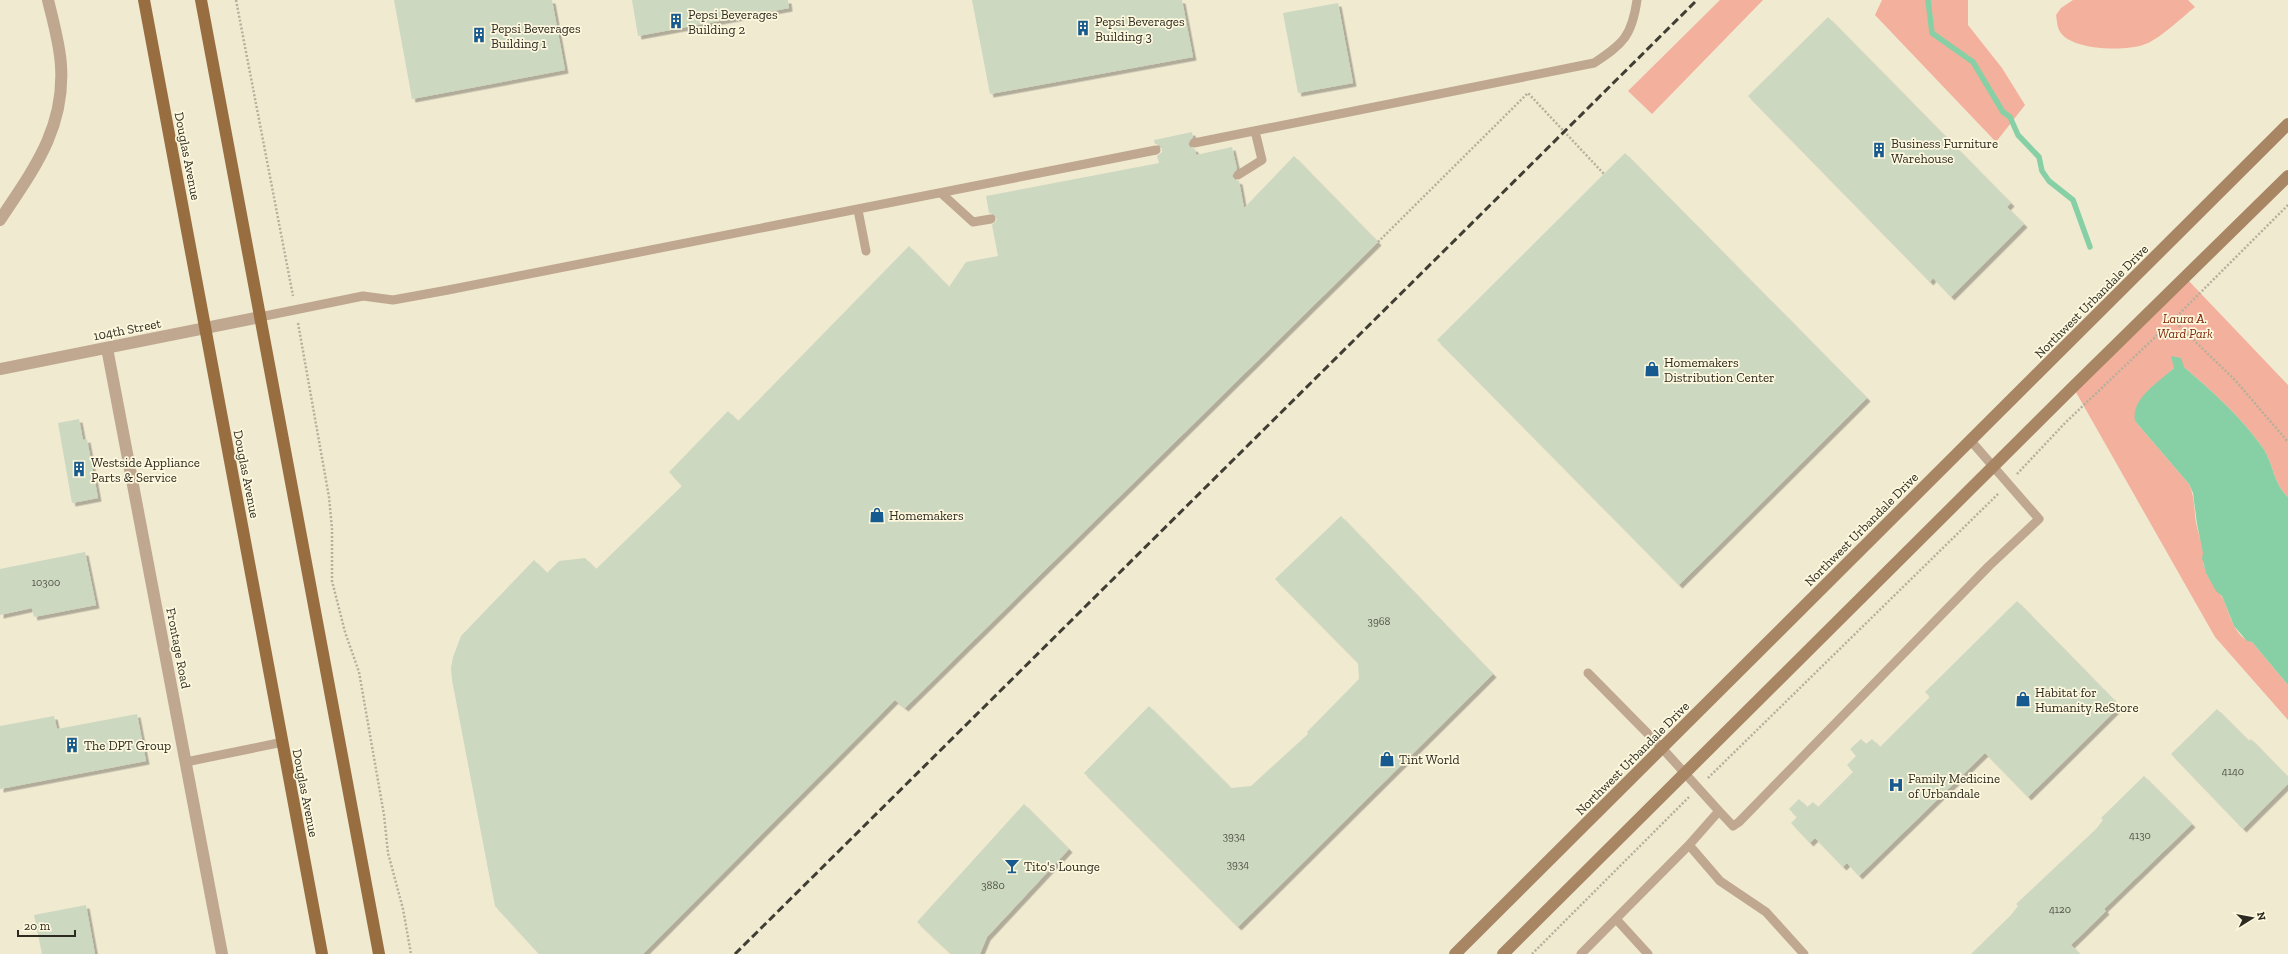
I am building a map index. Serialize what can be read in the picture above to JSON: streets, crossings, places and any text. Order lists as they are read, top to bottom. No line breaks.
{"streets":{"main road":["Douglas Avenue","Northwest Urbandale Drive"],"street":["104th Street","Frontage Road"]},"crossings":[["Douglas Avenue","104th Street"],["104th Street","Frontage Road"]],"parks":["Laura A. Ward Park"],"places":{"building":["Pepsi Beverages Building 2","Pepsi Beverages Building 3","Pepsi Beverages Building 1","Business Furniture Warehouse","Westside Appliance Parts & Service","The DPT Group"],"shop":["Homemakers Distribution Center","Homemakers","Habitat for Humanity ReStore","Tint World"],"hospital":["Family Medicine of Urbandale"],"bar":["Tito's Lounge"]},"house_numbers":["10300","3968","4140","4130","3934","3934","3880","4120"],"scale_bar":"20 m","north":"right"}
